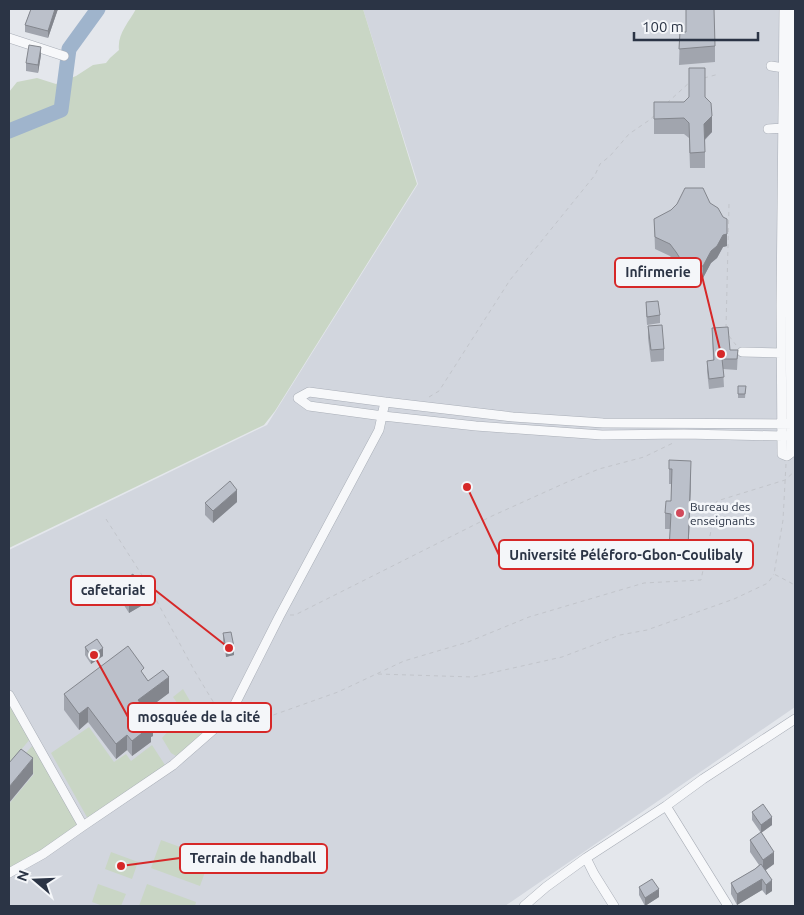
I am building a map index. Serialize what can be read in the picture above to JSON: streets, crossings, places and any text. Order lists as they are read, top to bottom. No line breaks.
{"places":["Infirmerie","Université Péléforo-Gbon-Coulibaly","Bureau des enseignants","cafetariat","mosquée de la cité","Terrain de handball"],"scale_bar":"100 m","north":"left"}
